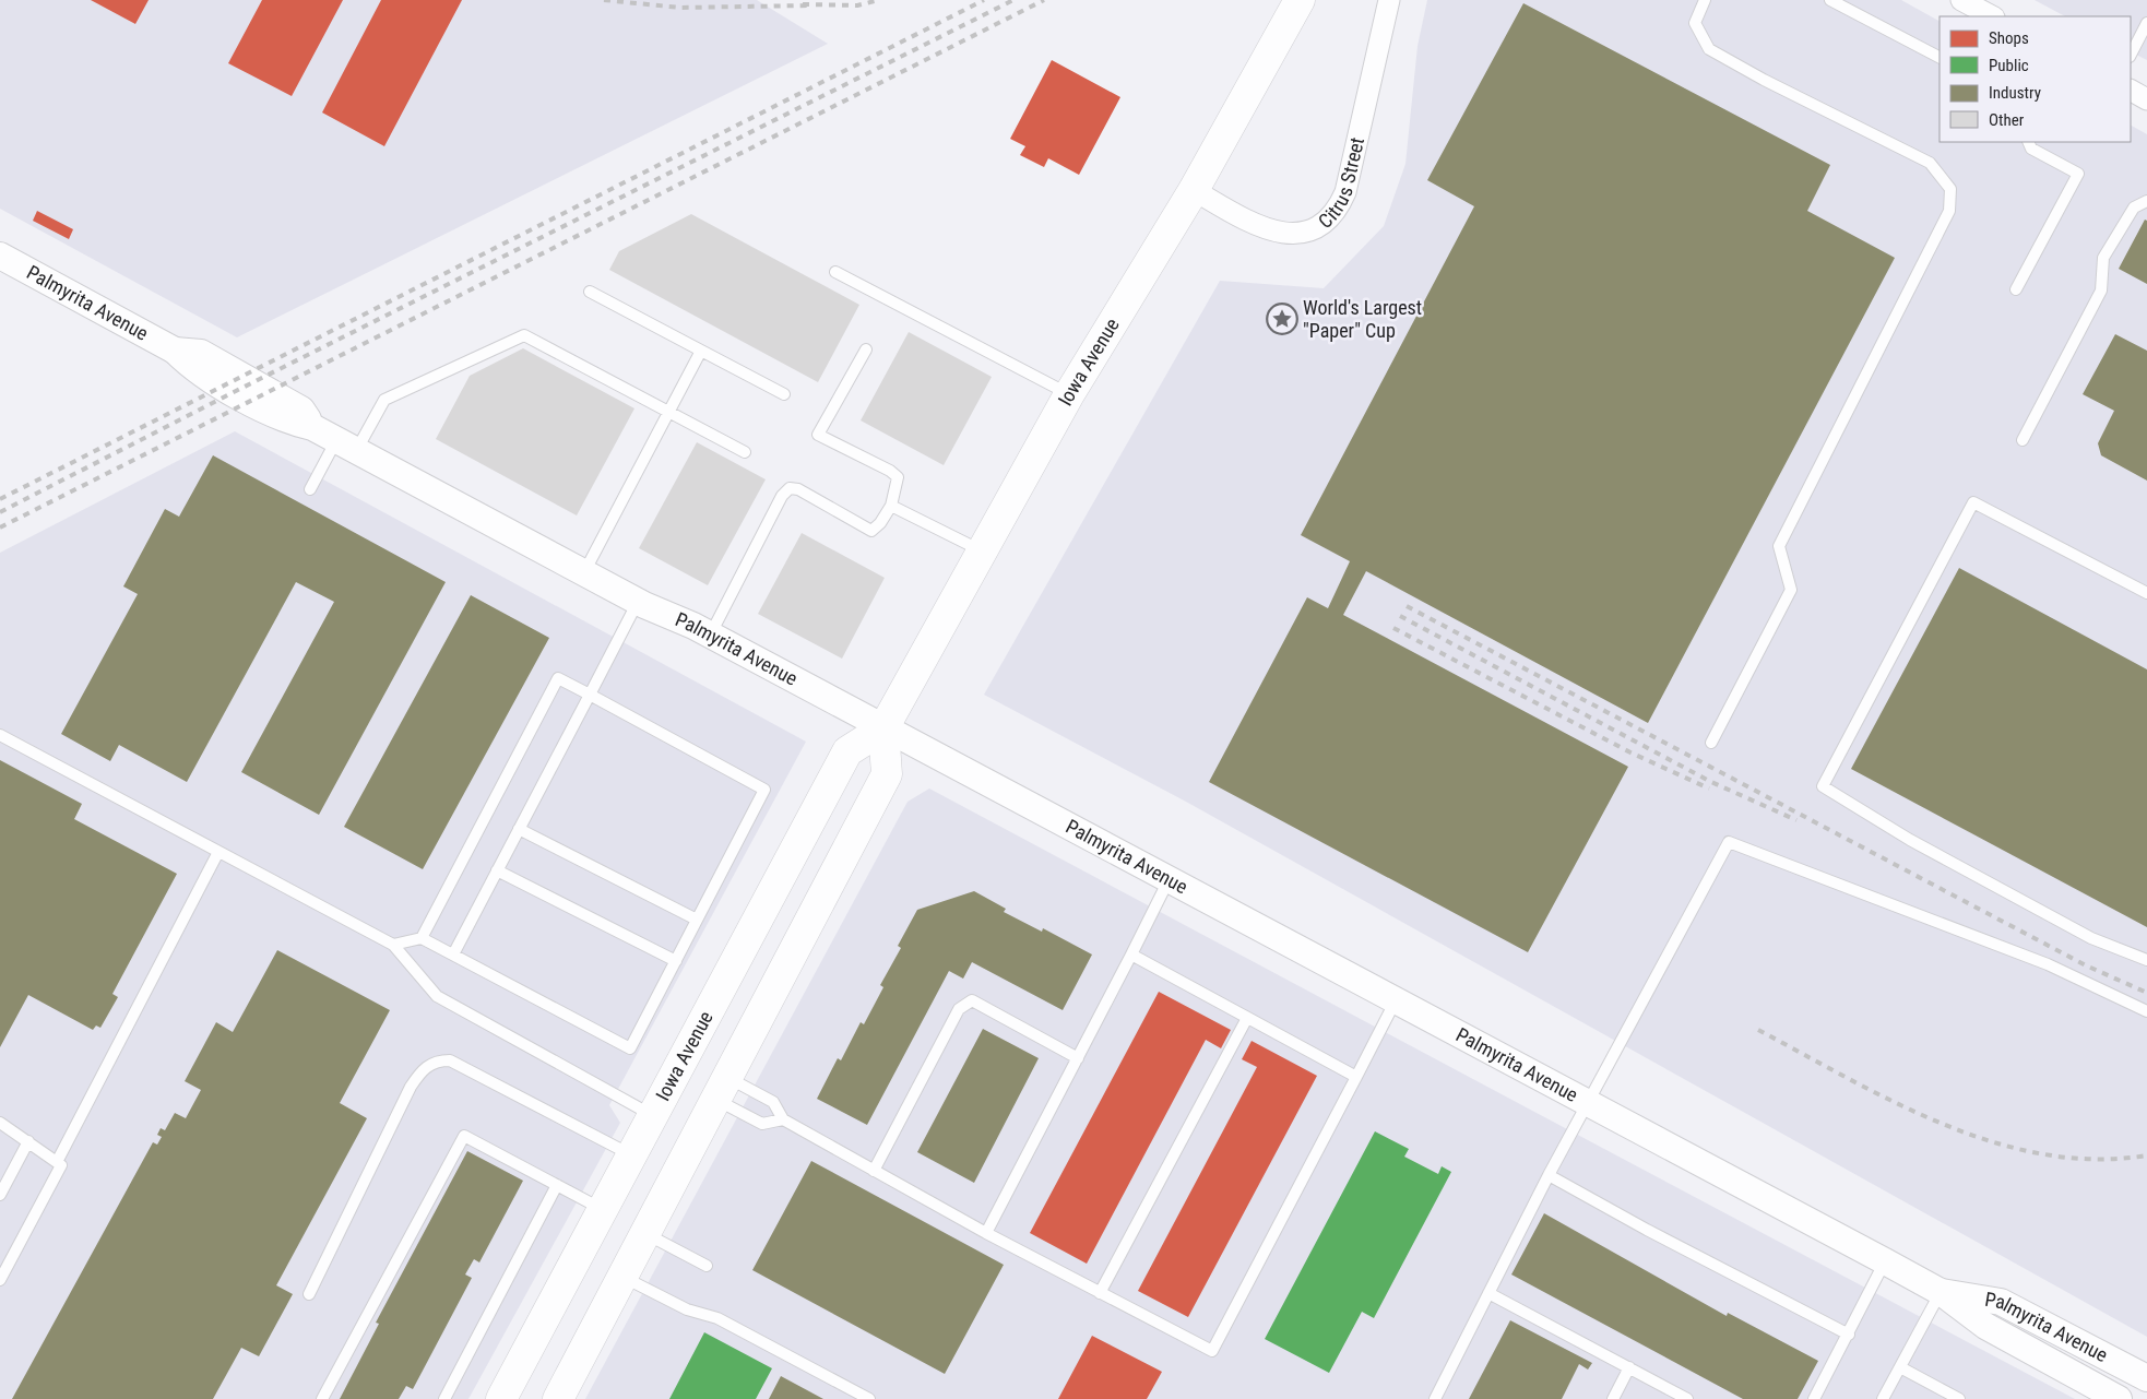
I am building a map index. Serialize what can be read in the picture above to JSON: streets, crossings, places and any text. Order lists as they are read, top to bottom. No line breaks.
{"streets":{"main road":["Iowa Avenue"],"street":["Citrus Street","Palmyrita Avenue"]},"crossings":[["Citrus Street","Iowa Avenue"],["Palmyrita Avenue","Iowa Avenue"]],"places":{"place":["World's Largest \"Paper\" Cup"]},"legend":["Shops","Public","Industry","Other"]}
